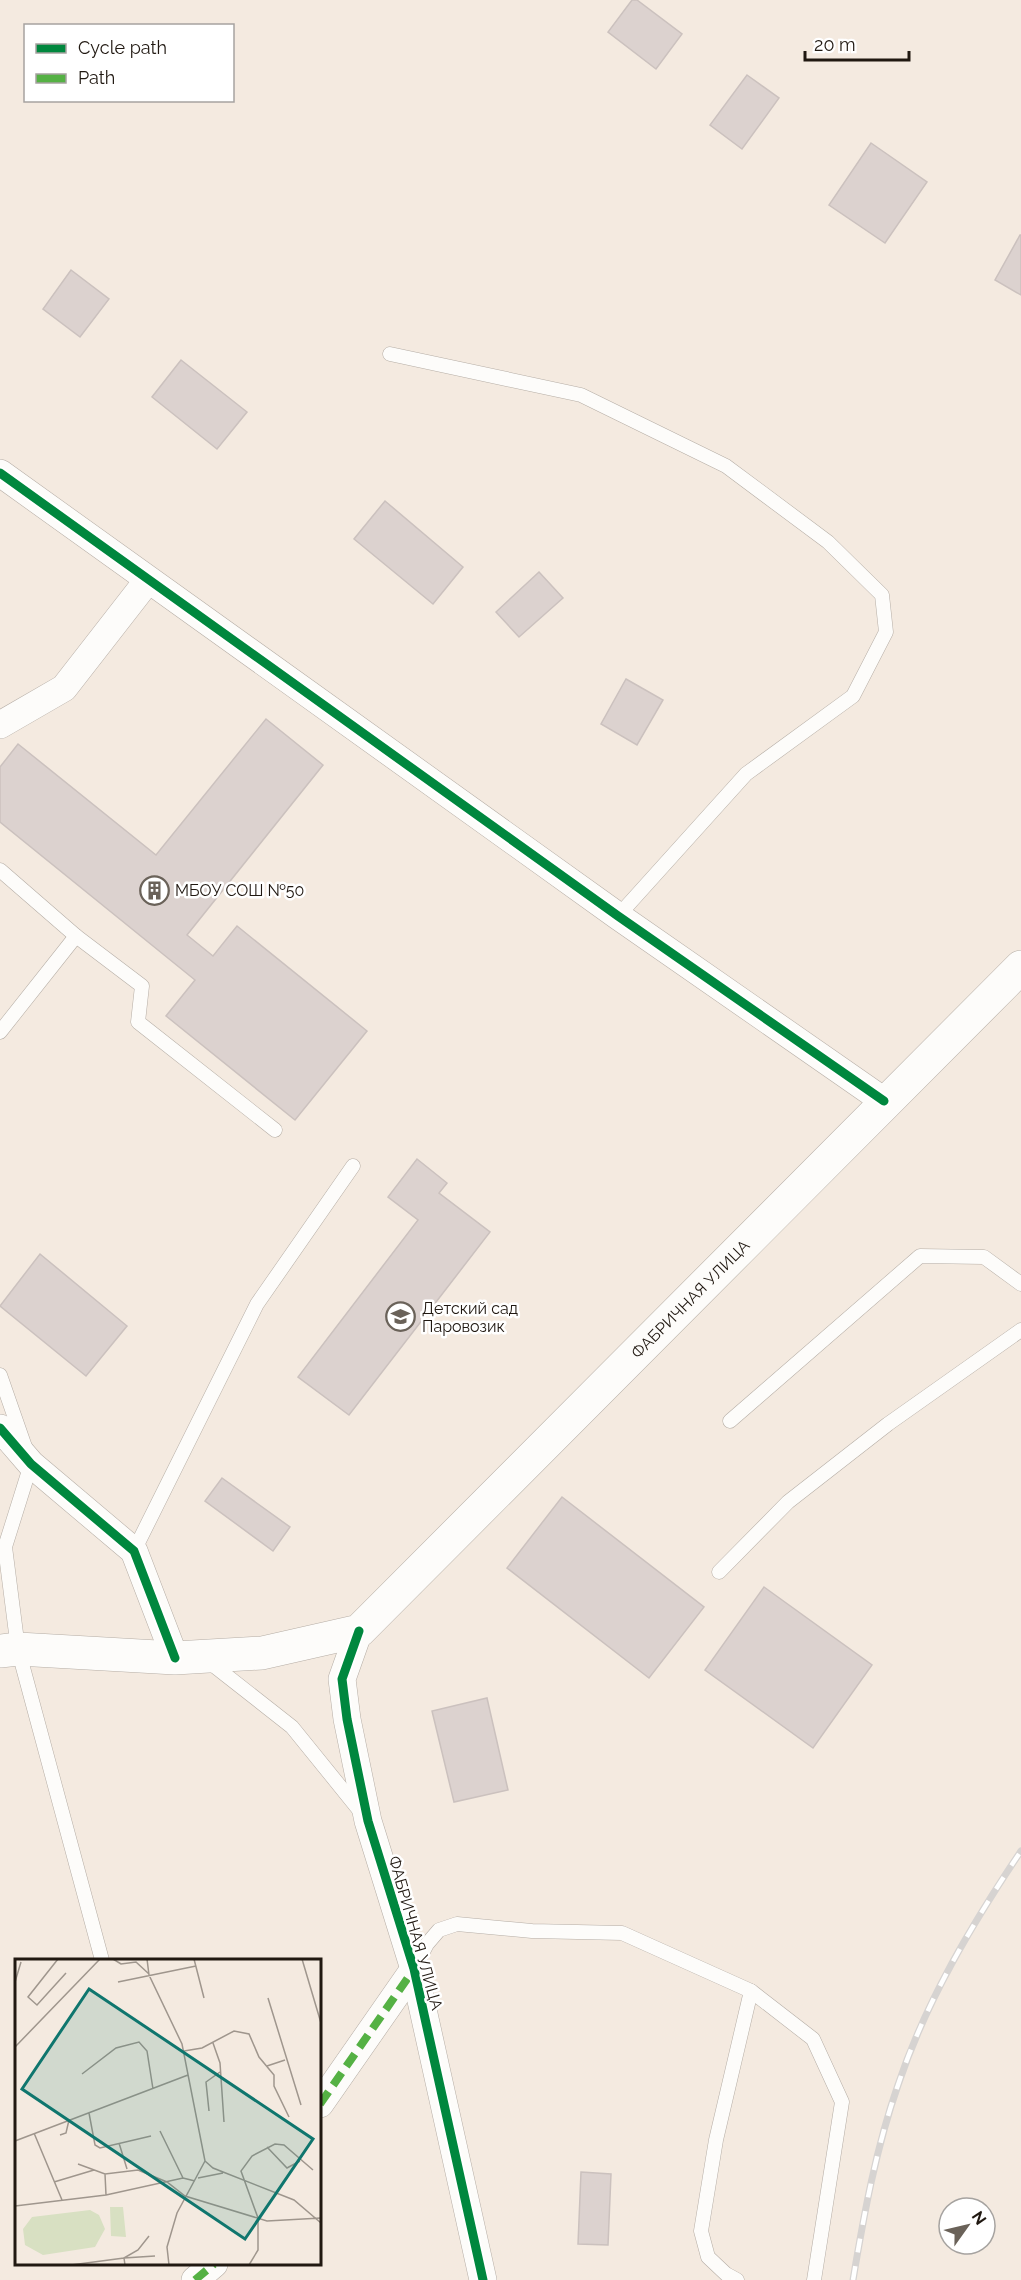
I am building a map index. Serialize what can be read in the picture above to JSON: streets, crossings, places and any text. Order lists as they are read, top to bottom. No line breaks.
{"streets":{"main road":["ФАБРИЧНАЯ УЛИЦА"]},"places":{"building":["МБОУ СОШ №50"],"school or university":["Детский сад Паровозик"]},"legend":["Cycle path","Path"],"scale_bar":"20 m","north":"top right"}
